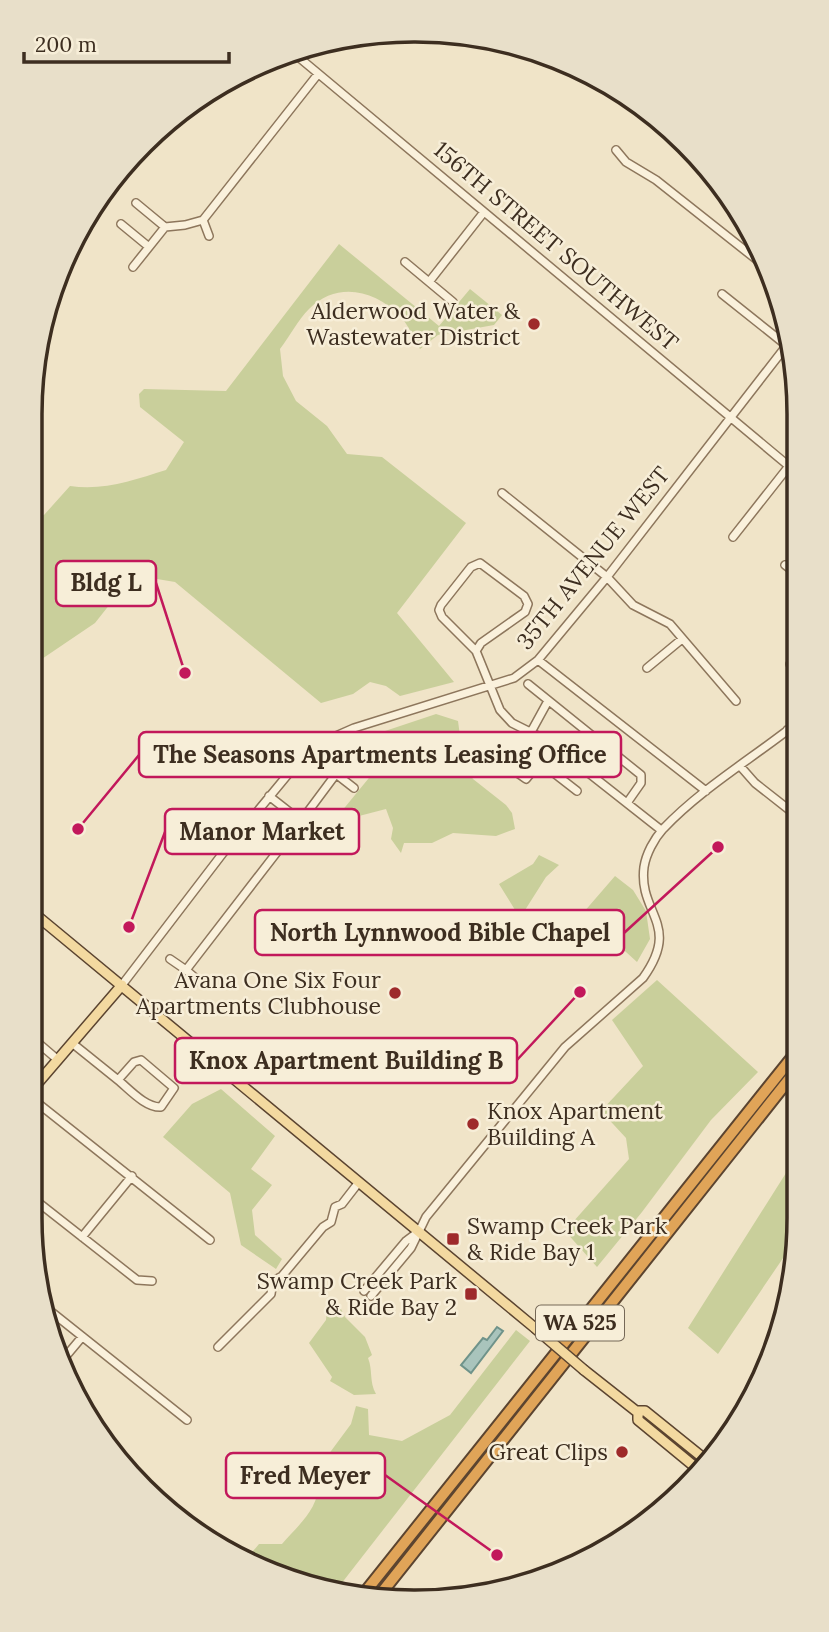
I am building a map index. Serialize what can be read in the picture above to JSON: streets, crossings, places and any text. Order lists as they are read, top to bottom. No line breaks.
{"streets":{"highway":["WA 525"],"street":["156TH STREET SOUTHWEST","35TH AVENUE WEST"]},"crossings":[["156TH STREET SOUTHWEST","35TH AVENUE WEST"]],"places":{"other":["Alderwood Water & Wastewater District","Bldg L","The Seasons Apartments Leasing Office","North Lynnwood Bible Chapel","Manor Market","Knox Apartment Building B","Avana One Six Four Apartments Clubhouse","Knox Apartment Building A","Great Clips","Fred Meyer"],"transit":["Swamp Creek Park & Ride Bay 1","Swamp Creek Park & Ride Bay 2"]},"scale_bar":"200 m"}
